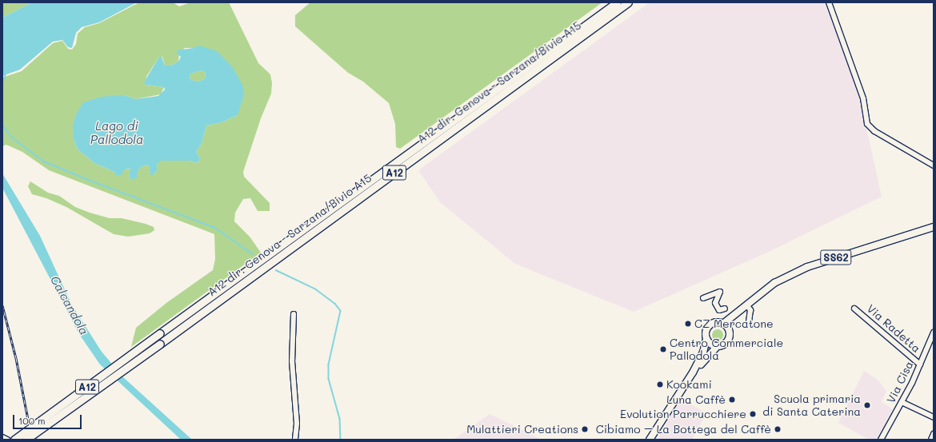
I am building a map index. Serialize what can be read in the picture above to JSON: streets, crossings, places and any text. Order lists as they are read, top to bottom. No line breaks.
{"streets":{"highway":["A12 dir. Genova - Sarzana/Bivio A15","A12"],"main road":["SS62"],"street":["Via Radetta","Via Cisa"]},"crossings":[["Via Radetta","Via Cisa"]],"water":["Lago di Pallodola","Calcandola"],"places":["CZ Mercatone","Centro Commerciale Pallodola","Kookami","Luna Caffè","Scuola primaria di Santa Caterina","Evolution Parrucchiere","Mulattieri Creations","Cibiamo – La Bottega del Caffè"],"scale_bar":"100 m"}
